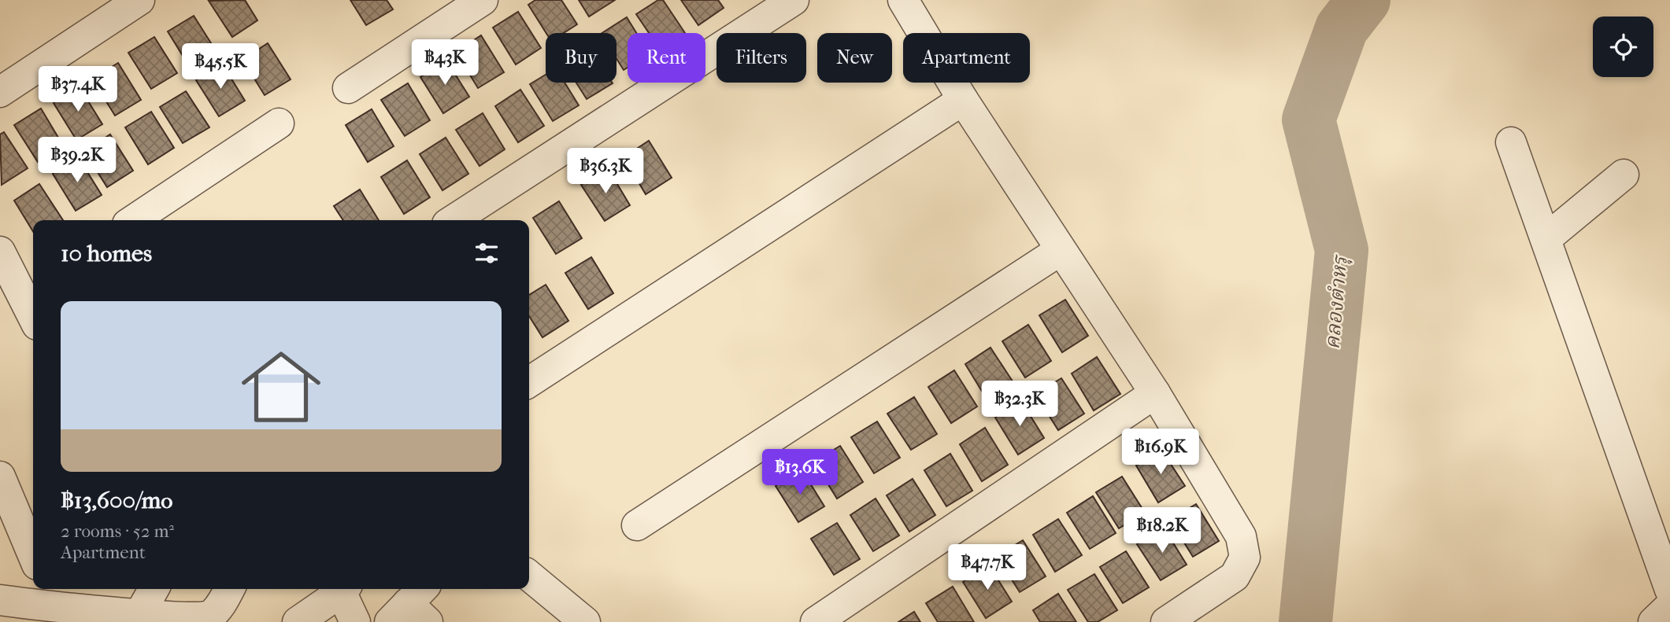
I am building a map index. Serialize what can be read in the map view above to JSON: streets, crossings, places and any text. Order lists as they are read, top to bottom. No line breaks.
{"water":["คลองตำหรุ"],"page":{"chip":["Buy","Rent","Filters","New","Apartment"],"price":["฿43K","฿45.5K","฿37.4K","฿39.2K","฿36.3K","฿32.3K","฿16.9K","฿13.6K","฿18.2K","฿47.7K"],"heading":"10 homes","list":[{"name":"฿13,600/mo","note":"2 rooms · 52 m² · Apartment"}]}}
